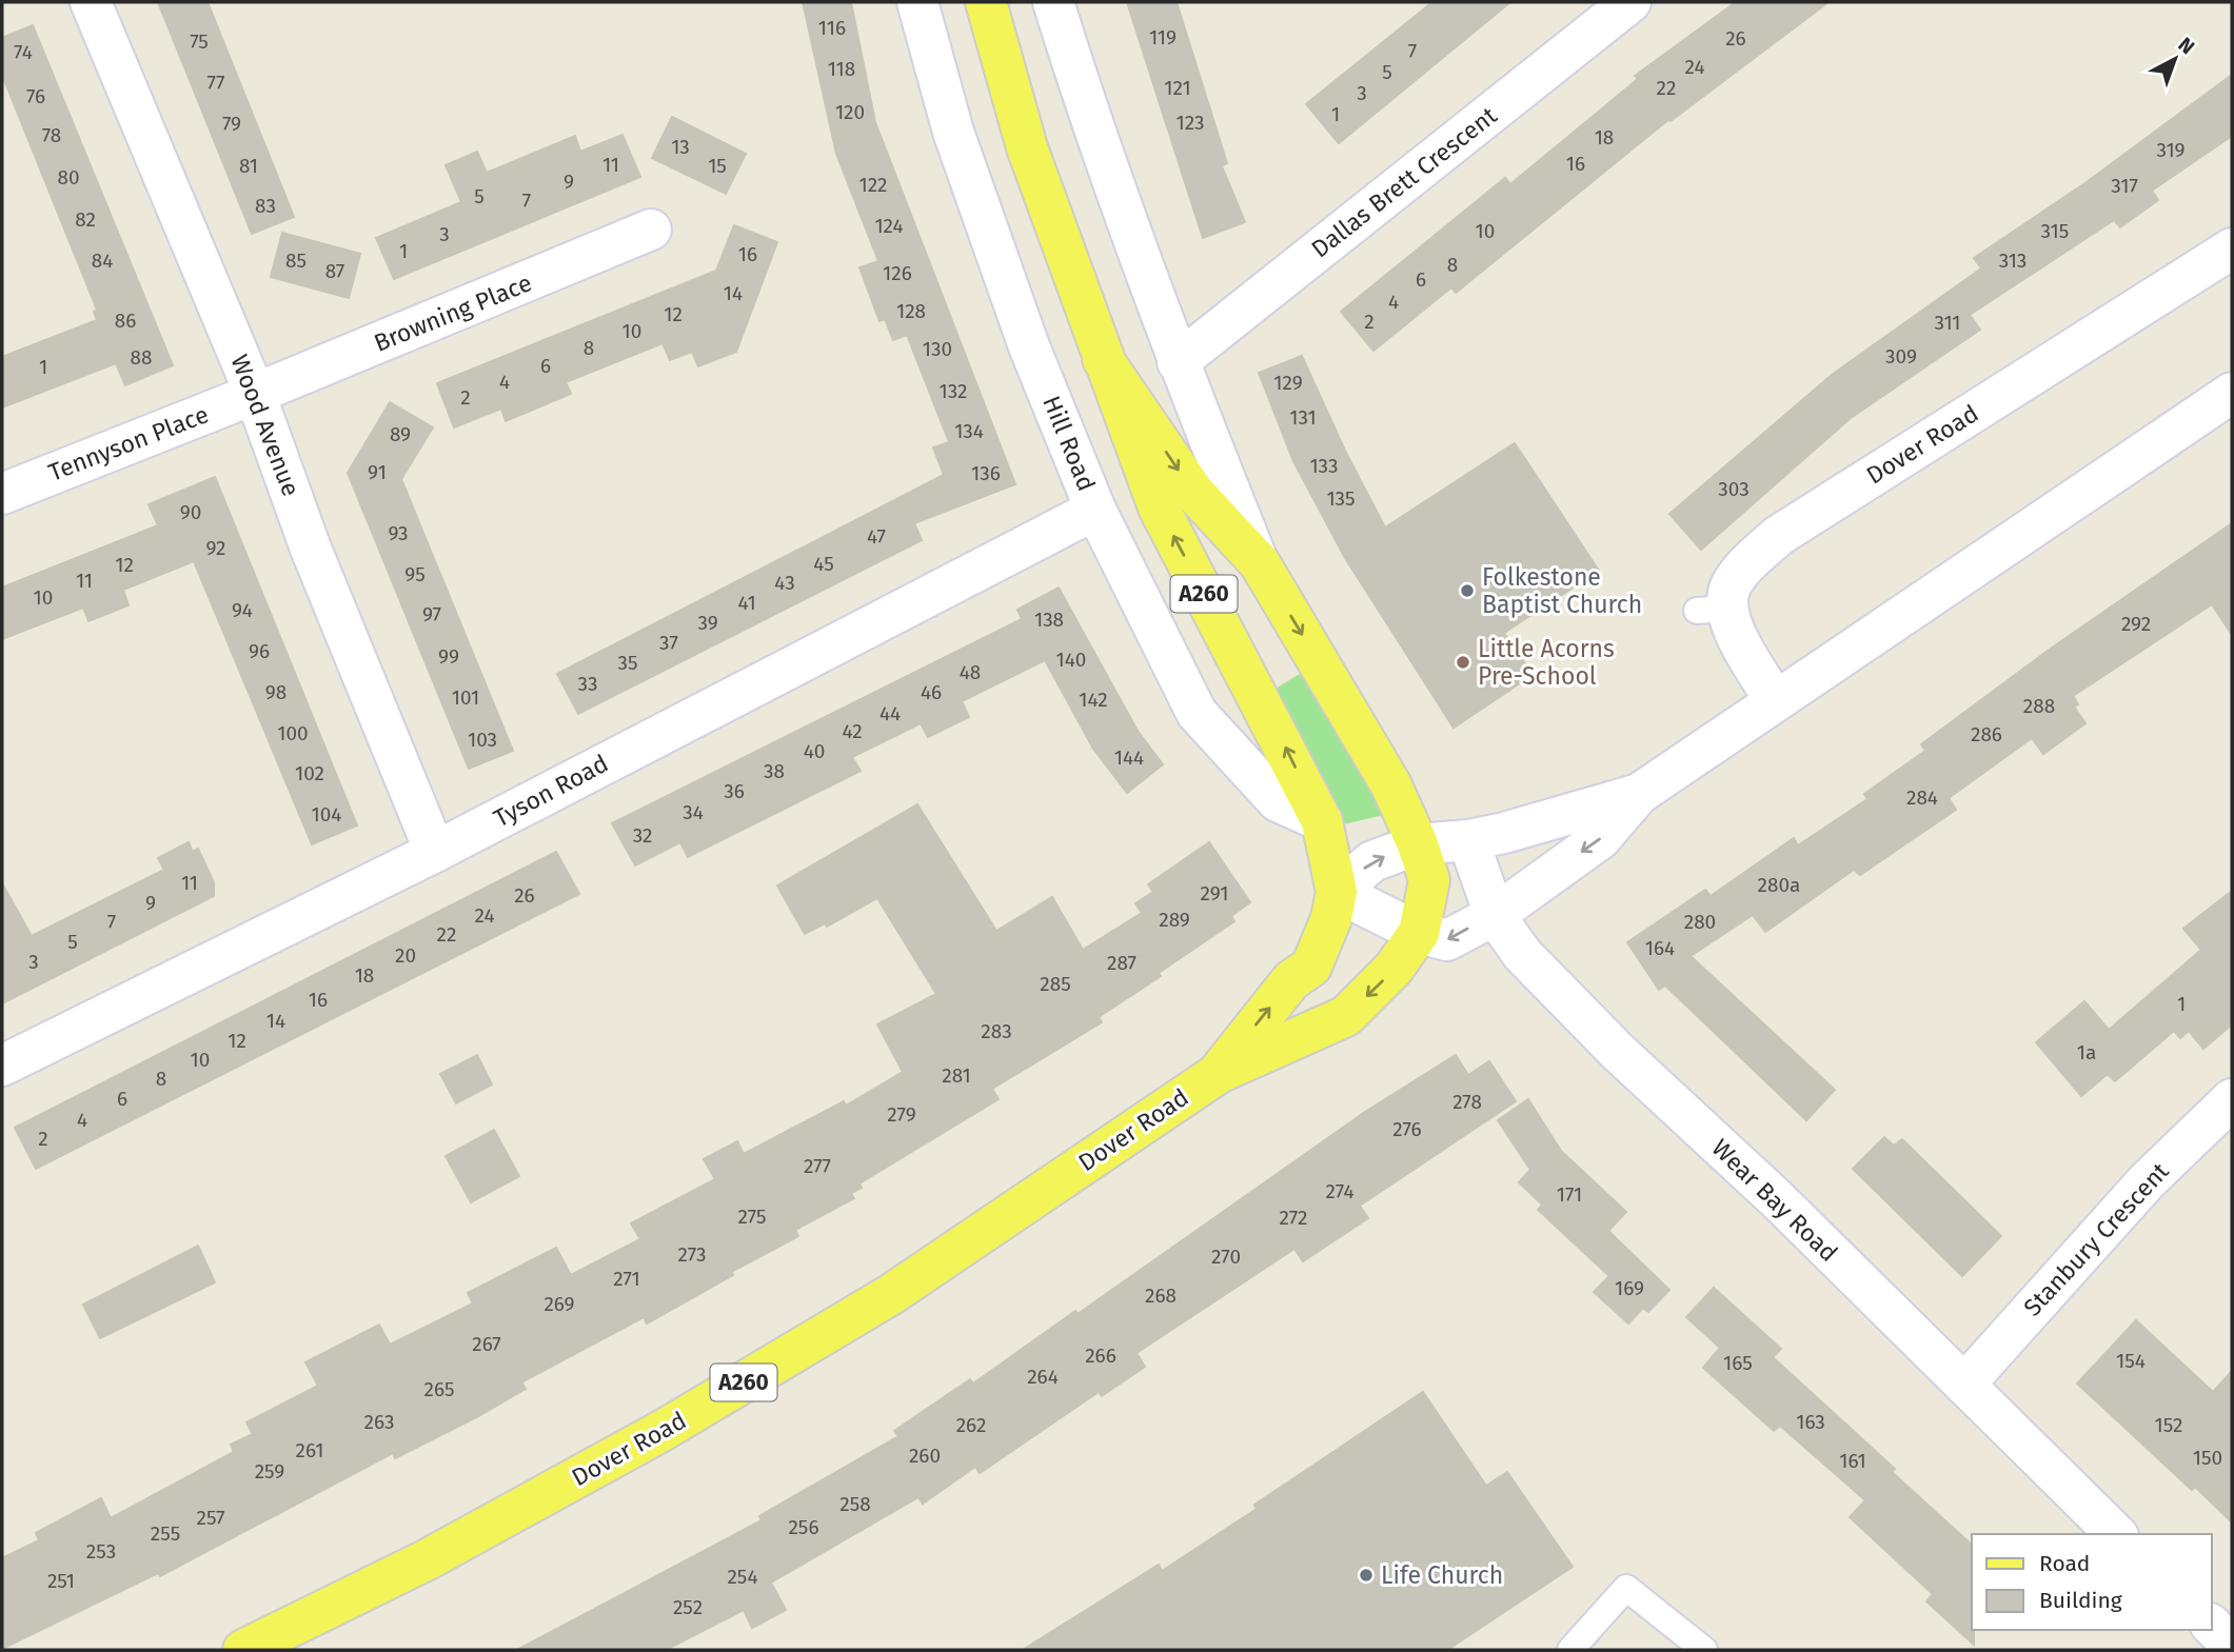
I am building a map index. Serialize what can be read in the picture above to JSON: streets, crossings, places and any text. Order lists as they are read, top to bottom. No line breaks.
{"streets":{"main road":["Dover Road","A260"],"street":["Dallas Brett Crescent","Browning Place","Wood Avenue","Tennyson Place","Hill Road","Tyson Road","Wear Bay Road","Stanbury Crescent"]},"crossings":[["Browning Place","Wood Avenue"],["Browning Place","Tennyson Place"],["Wood Avenue","Tennyson Place"],["Wood Avenue","Tyson Road"],["Hill Road","A260"],["Hill Road","Tyson Road"],["Dover Road","A260"],["Wear Bay Road","Stanbury Crescent"]],"places":["Folkestone Baptist Church","Little Acorns Pre-School","Life Church"],"house_numbers":["116","119","26","75","7","74","24","118","5","77","121","22","3","76","120","1","123","79","78","18","13","319","16","11","81","15","80","9","122","317","5","7","83","82","124","10","315","3","1","16","84","85","313","8","87","126","6","14","4","128","12","86","2","311","10","8","130","309","88","6","1","4","129","132","2","131","134","89","133","91","136","303","135","90","93","47","92","45","12","95","11","43","10","41","94","97","138","39","292","37","96","99","140","35","48","33","98","46","101","142","288","44","42","100","286","103","40","144","38","102","36","284","34","104","32","11","280a","291","26","9","24","289","7","280","22","5","164","20","3","287","18","285","16","1","14","283","12","1a","10","281","8","6","278","279","4","276","2","277","274","171","275","272","273","270","271","169","268","269","267","266","154","165","264","265","263","163","262","152","261","260","150","161","259","258","257","256","255","253","254","251","252"],"legend":["Road","Building"],"north":"top right"}
